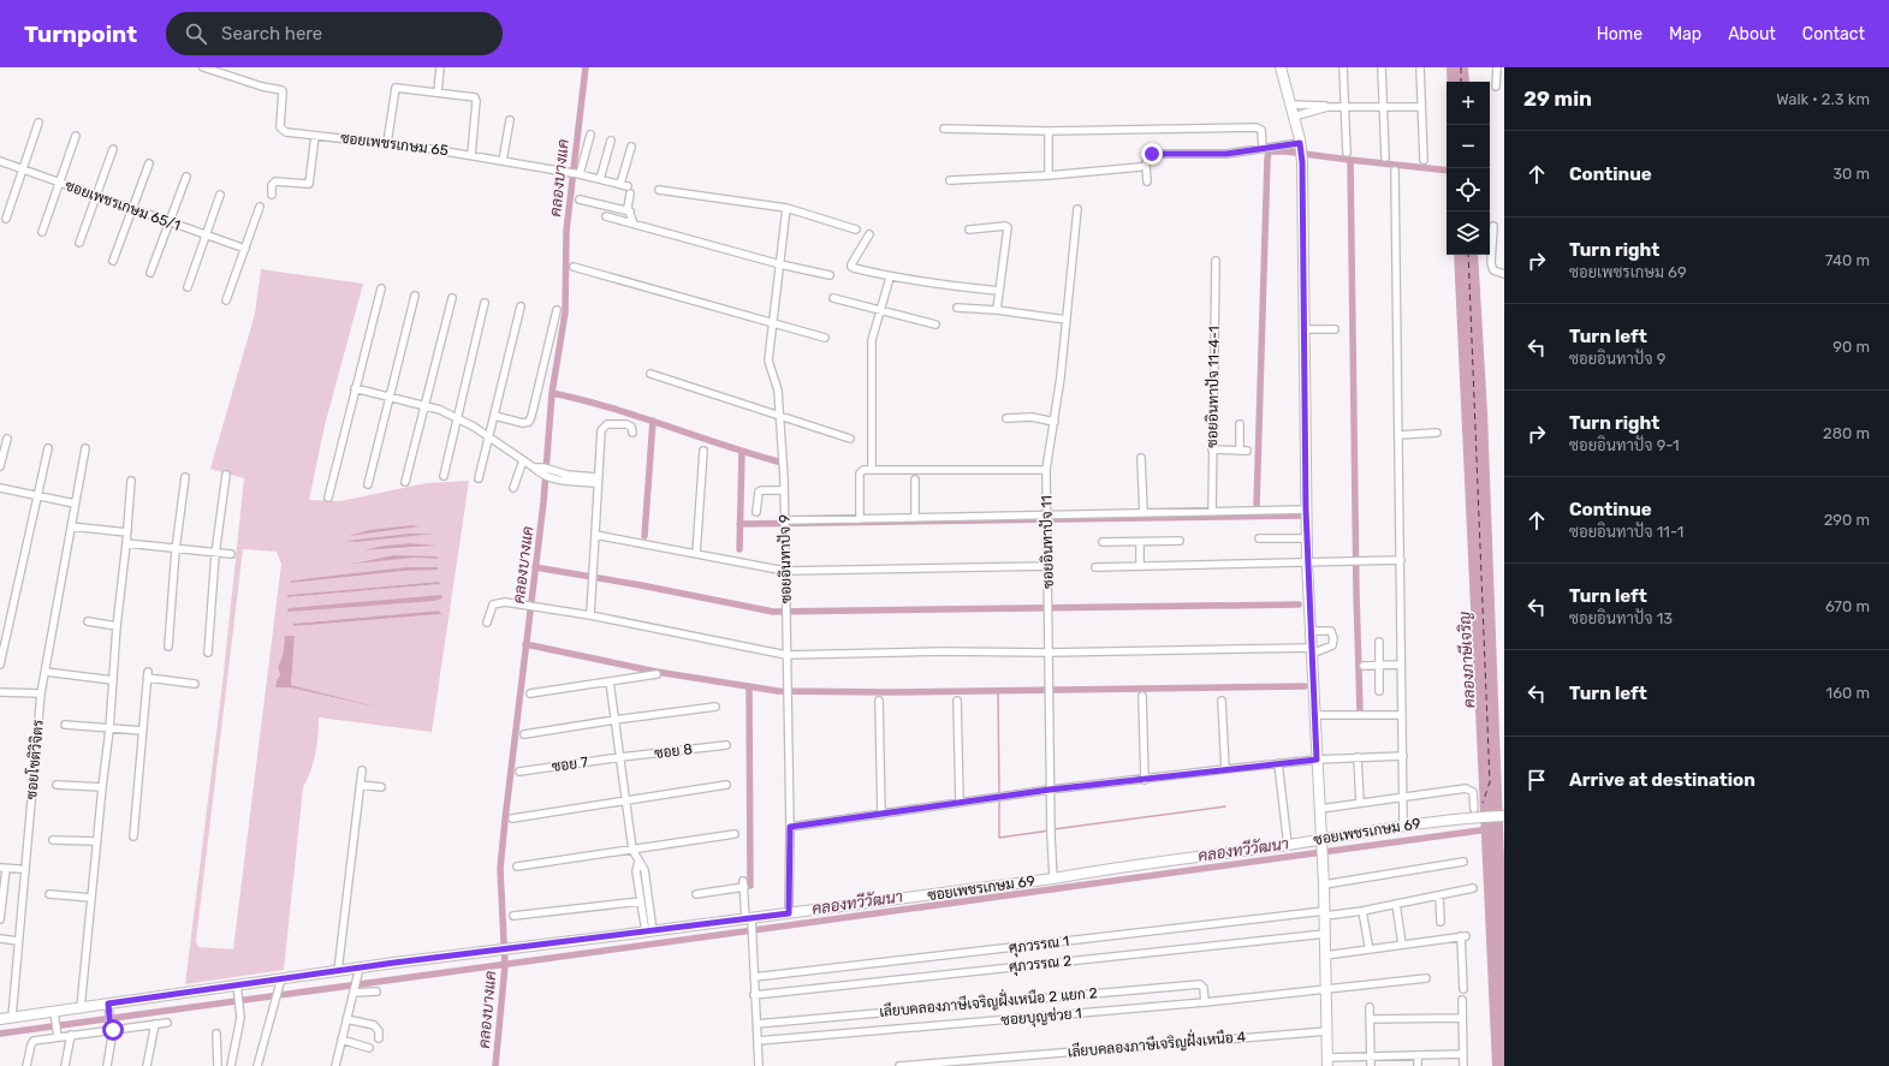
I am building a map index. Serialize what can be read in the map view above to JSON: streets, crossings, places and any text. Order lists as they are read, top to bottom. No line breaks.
{"streets":{"main road":["ซอยเพชรเกษม 69"],"street":["ซอยเพชรเกษม 65","ซอยเพชรเกษม 65/1","ซอยอินทาปัจ 11-4-1","ซอยอินทาปัจ 11","ซอยอินทาปัจ 9","ซอย 8","ซอยโชติวิจิตร","ซอย 7","ศุภวรรณ 1","ศุภวรรณ 2","เลียบคลองภาษีเจริญฝั่งเหนือ 2 แยก 2","ซอยบุญช่วย 1","เลียบคลองภาษีเจริญฝั่งเหนือ 4"]},"crossings":[["ซอยอินทาปัจ 11","ซอยเพชรเกษม 69"],["ซอยอินทาปัจ 9","ซอยเพชรเกษม 69"],["ซอย 8","ซอย 7"],["ซอยโชติวิจิตร","ซอยเพชรเกษม 69"],["เลียบคลองภาษีเจริญฝั่งเหนือ 2 แยก 2","ซอยบุญช่วย 1"]],"water":["คลองบางแค","คลองภาษีเจริญ","คลองทวีวัฒนา"],"page":{"header":"Turnpoint","search":"Search here","nav":["Home","Map","About","Contact"],"heading":["29 min","Walk · 2.3 km"],"map_buttons":["+","−"],"list":[["Continue","30 m"],["Turn right","ซอยเพชรเกษม 69","740 m"],["Turn left","ซอยอินทาปัจ 9","90 m"],["Turn right","ซอยอินทาปัจ 9-1","280 m"],["Continue","ซอยอินทาปัจ 11-1","290 m"],["Turn left","ซอยอินทาปัจ 13","670 m"],["Turn left","160 m"],"Arrive at destination"]}}
